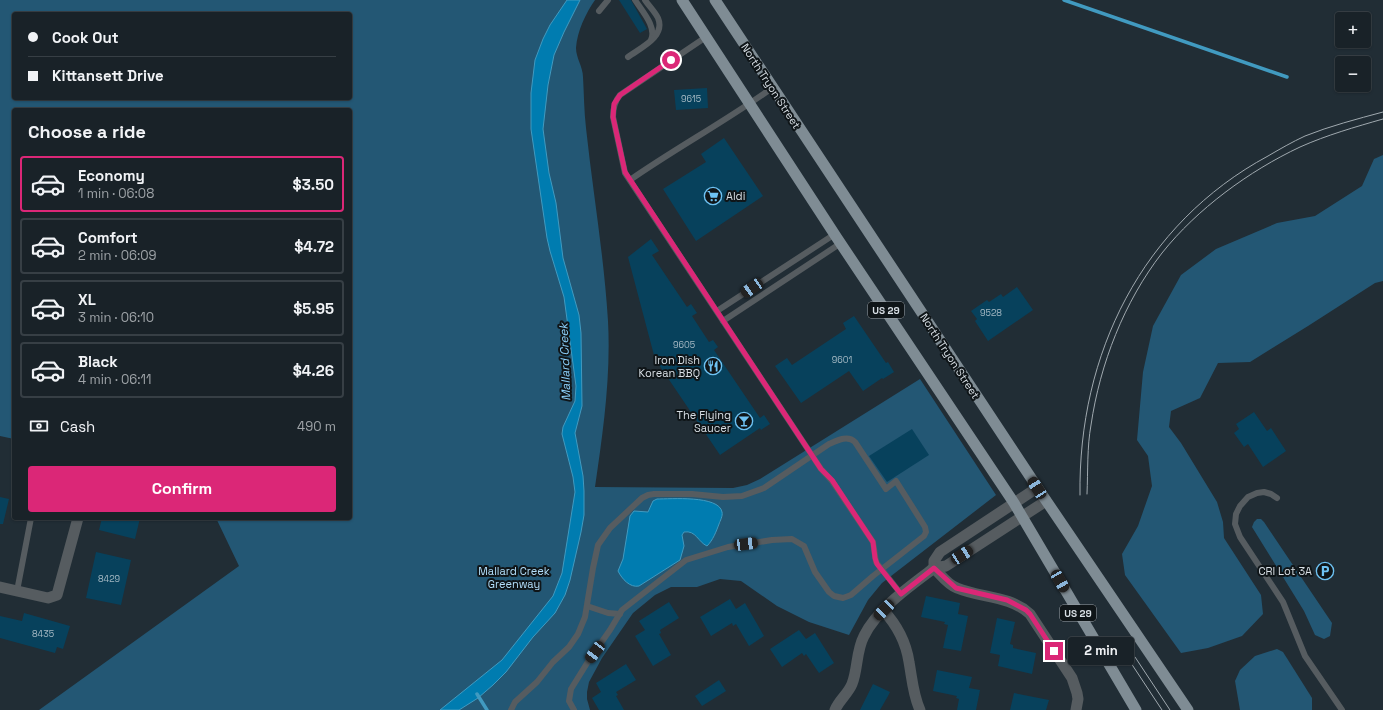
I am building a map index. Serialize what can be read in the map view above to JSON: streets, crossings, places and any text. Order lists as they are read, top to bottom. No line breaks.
{"streets":{"main road":["North Tryon Street","US 29"]},"water":["Mallard Creek"],"parks":["Mallard Creek Greenway"],"places":{"supermarket":["Aldi"],"restaurant":["Iron Dish Korean BBQ"],"bar":["The Flying Saucer"],"parking":["CRI Lot 3A"]},"house_numbers":["9615","9528","9605","9601","8429","8435"],"page":{"map_buttons":["+","−"],"banner":["Cook Out","Kittansett Drive"],"heading":"Choose a ride","list":[{"name":"Economy","note":"1 min · 06:08","value":"$3.50"},{"name":"Comfort","note":"2 min · 06:09","value":"$4.72"},{"name":"XL","note":"3 min · 06:10","value":"$5.95"},{"name":"Black","note":"4 min · 06:11","value":"$4.26"}],"pay":["Cash","490 m"],"buttons":"Confirm","bubble":"2 min"}}
